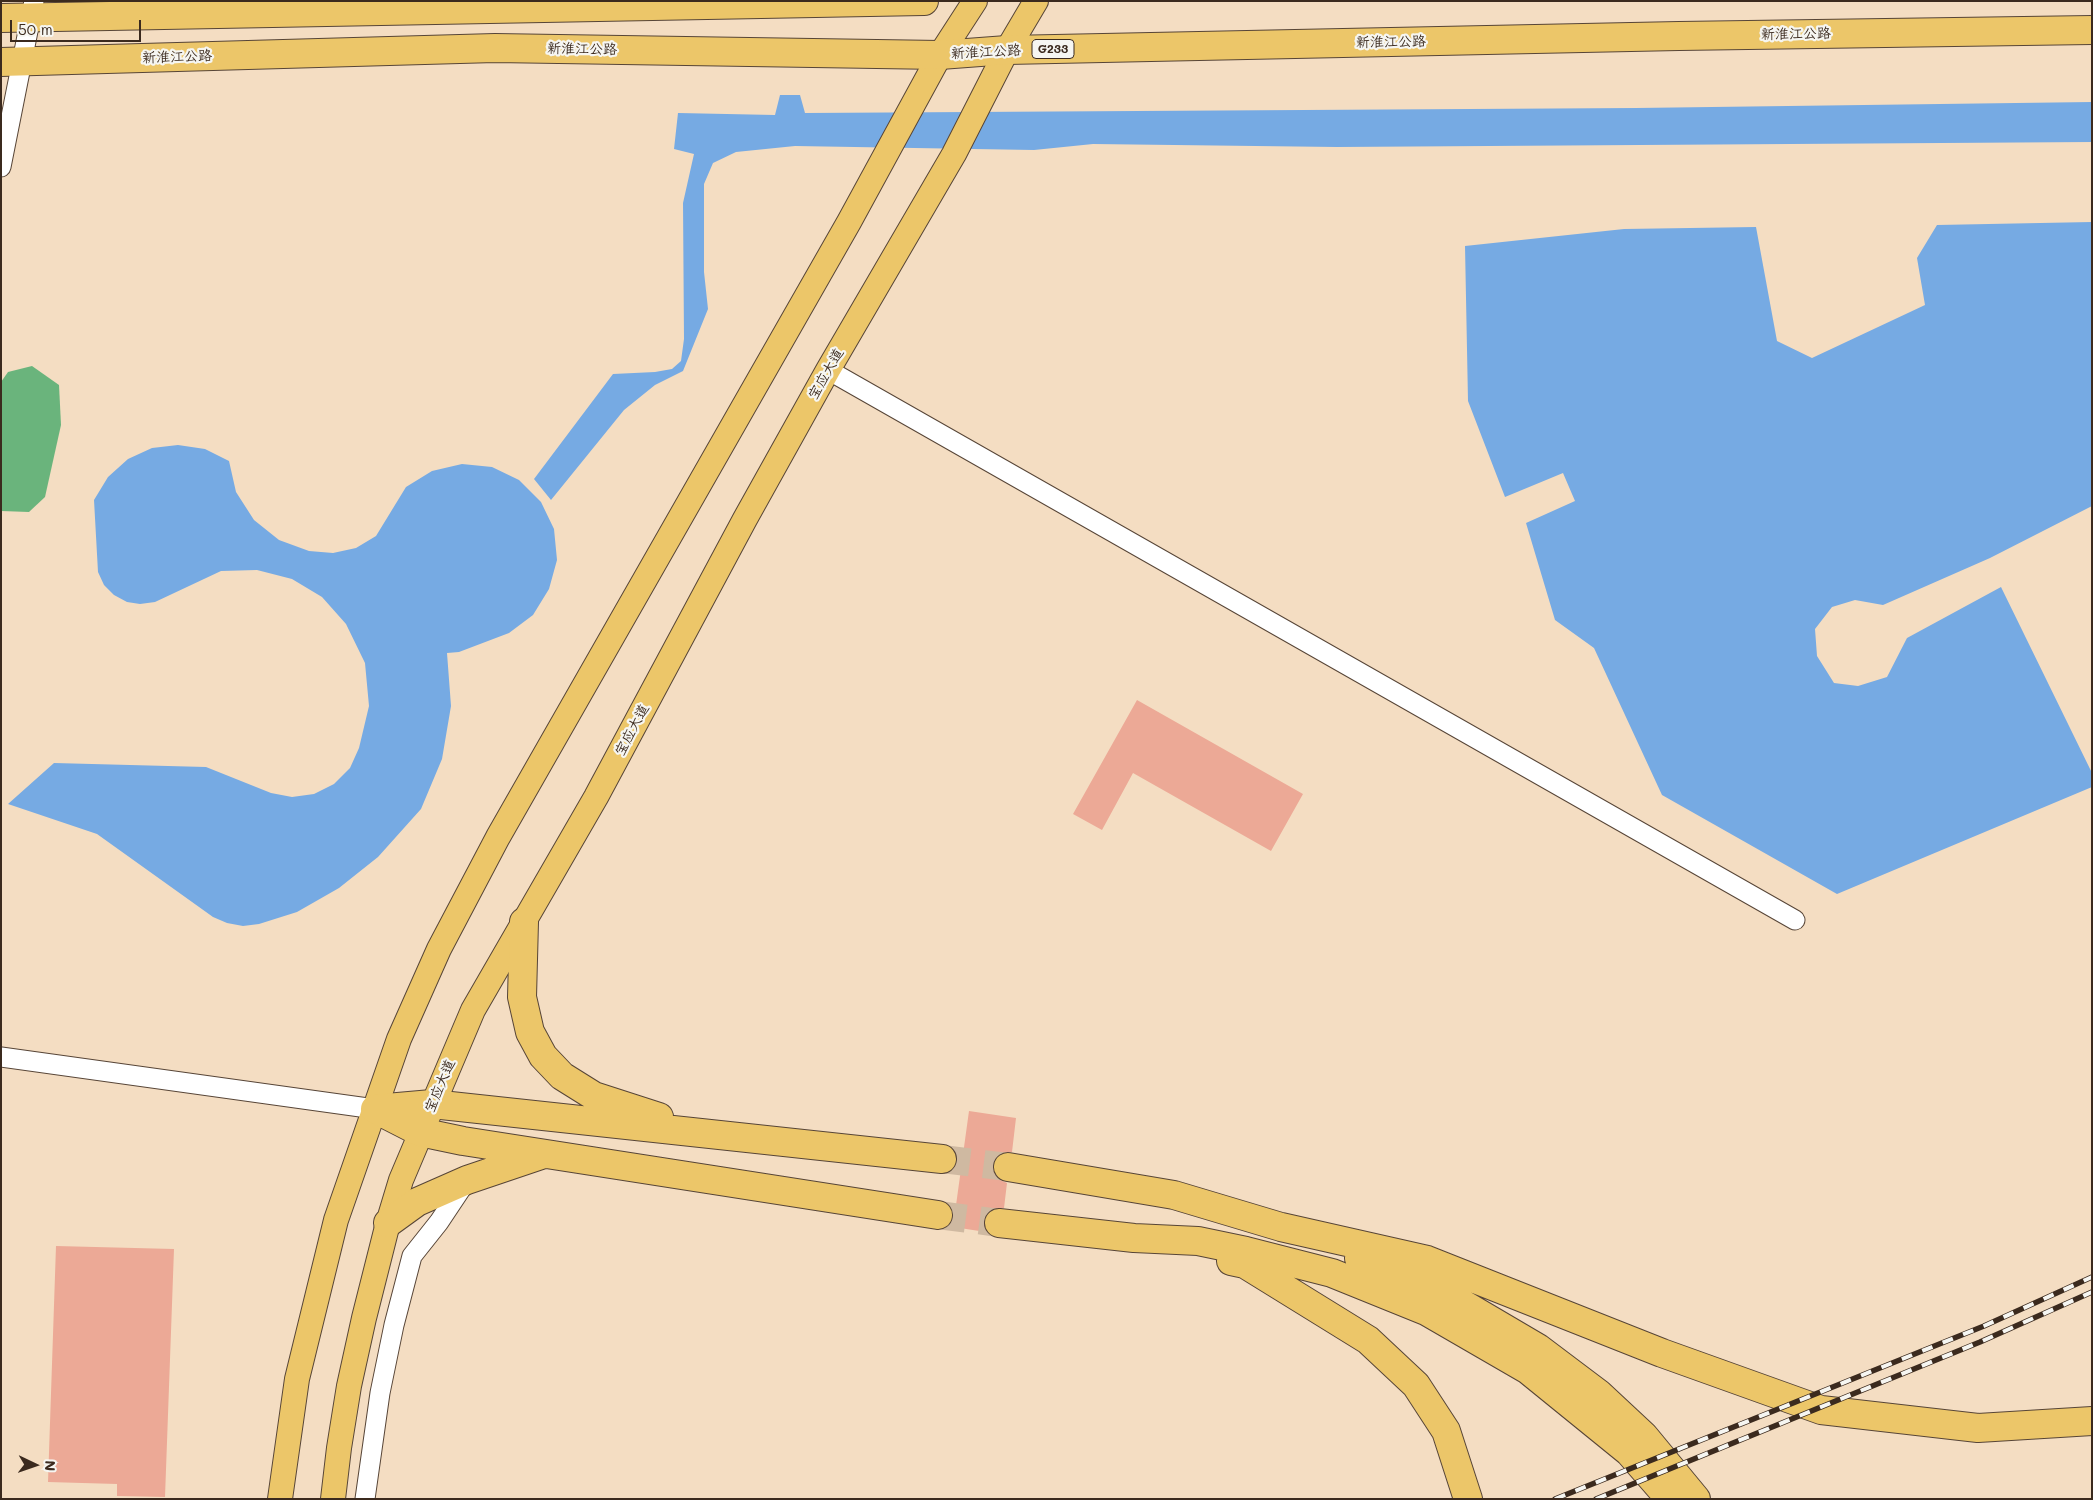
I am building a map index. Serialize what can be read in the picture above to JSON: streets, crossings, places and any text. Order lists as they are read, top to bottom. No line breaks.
{"streets":{"highway":["新淮江公路","G233"],"main road":["宝应大道"]},"crossings":[["新淮江公路","宝应大道"]],"scale_bar":"50 m","north":"right"}
